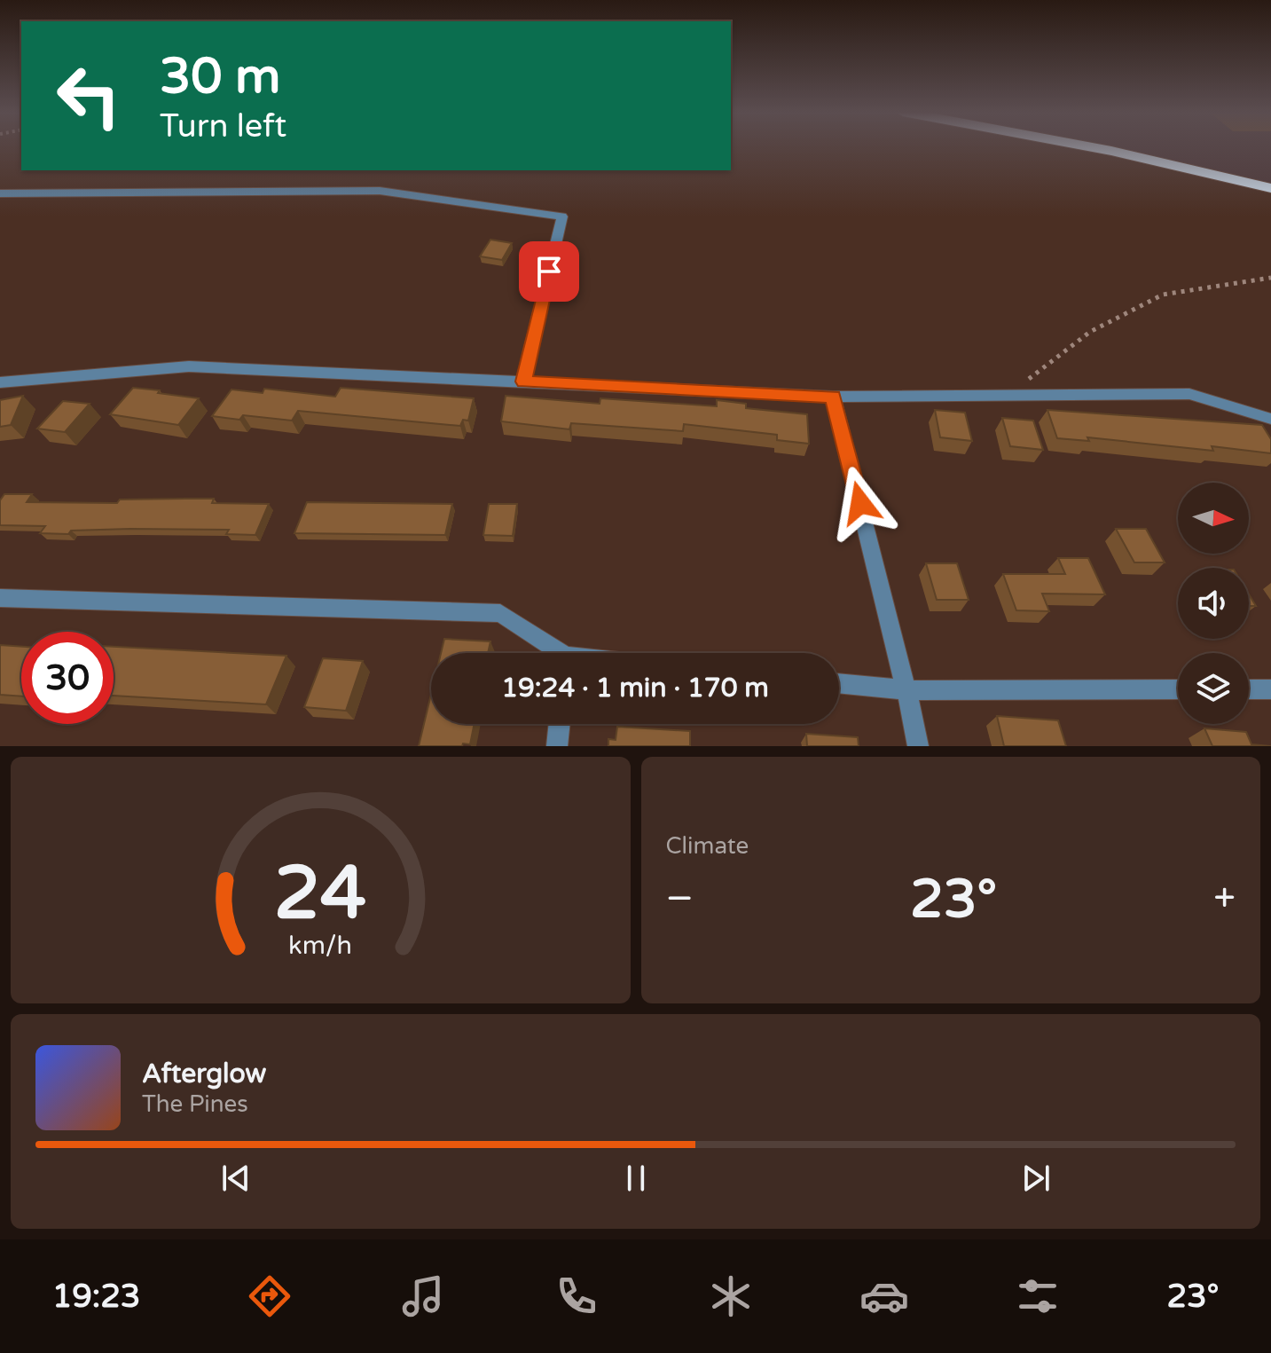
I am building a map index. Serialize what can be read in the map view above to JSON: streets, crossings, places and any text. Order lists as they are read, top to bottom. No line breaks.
{"north":"right","page":{"turn":["30 m","Turn left"],"limit":"30","trip":"19:24 · 1 min · 170 m","tile":"Climate","heat":["−","23°","+"],"song":["Afterglow","The Pines"],"tabs":["19:23","23°"],"gauge":["24","km/h"]}}
